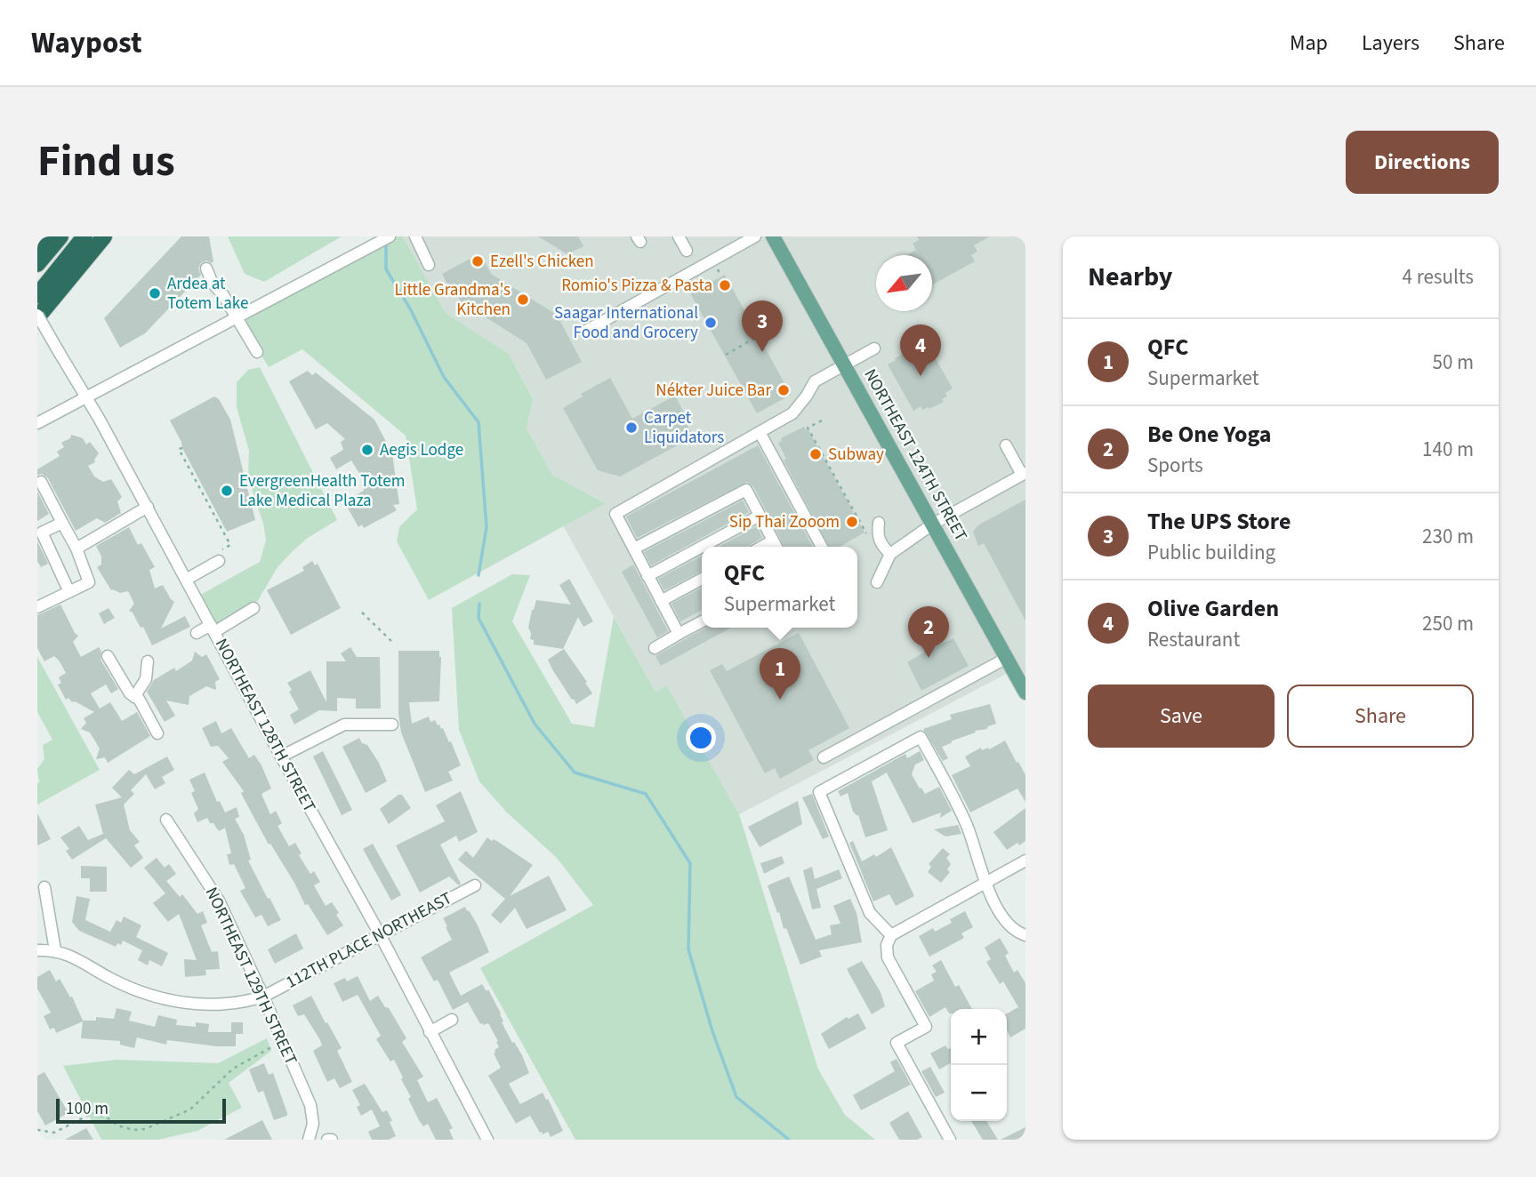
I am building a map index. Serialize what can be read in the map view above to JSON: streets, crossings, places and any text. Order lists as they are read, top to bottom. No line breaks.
{"streets":{"main road":["NORTHEAST 124TH STREET"],"street":["NORTHEAST 128TH STREET","112TH PLACE NORTHEAST","NORTHEAST 129TH STREET"]},"crossings":[["NORTHEAST 128TH STREET","112TH PLACE NORTHEAST"],["112TH PLACE NORTHEAST","NORTHEAST 129TH STREET"]],"places":["Ezell's Chicken","Romio's Pizza & Pasta","Ardea at Totem Lake","Little Grandma's Kitchen","Saagar International Food and Grocery","Nékter Juice Bar","Carpet Liquidators","Aegis Lodge","Subway","EvergreenHealth Totem Lake Medical Plaza","Sip Thai Zooom"],"scale_bar":"100 m","north":"bottom left","page":{"header":"Waypost","nav":["Map","Layers","Share"],"title":"Find us","buttons":["Directions",["Save","Share"]],"heading":["Nearby","4 results"],"pins":["3","4","2","1"],"list":[{"mark":"1","name":"QFC","note":"Supermarket","value":"50 m"},{"mark":"2","name":"Be One Yoga","note":"Sports","value":"140 m"},{"mark":"3","name":"The UPS Store","note":"Public building","value":"230 m"},{"mark":"4","name":"Olive Garden","note":"Restaurant","value":"250 m"}],"popup":["QFC","Supermarket"],"map_buttons":["+","−"],"scale":"100 m"}}
